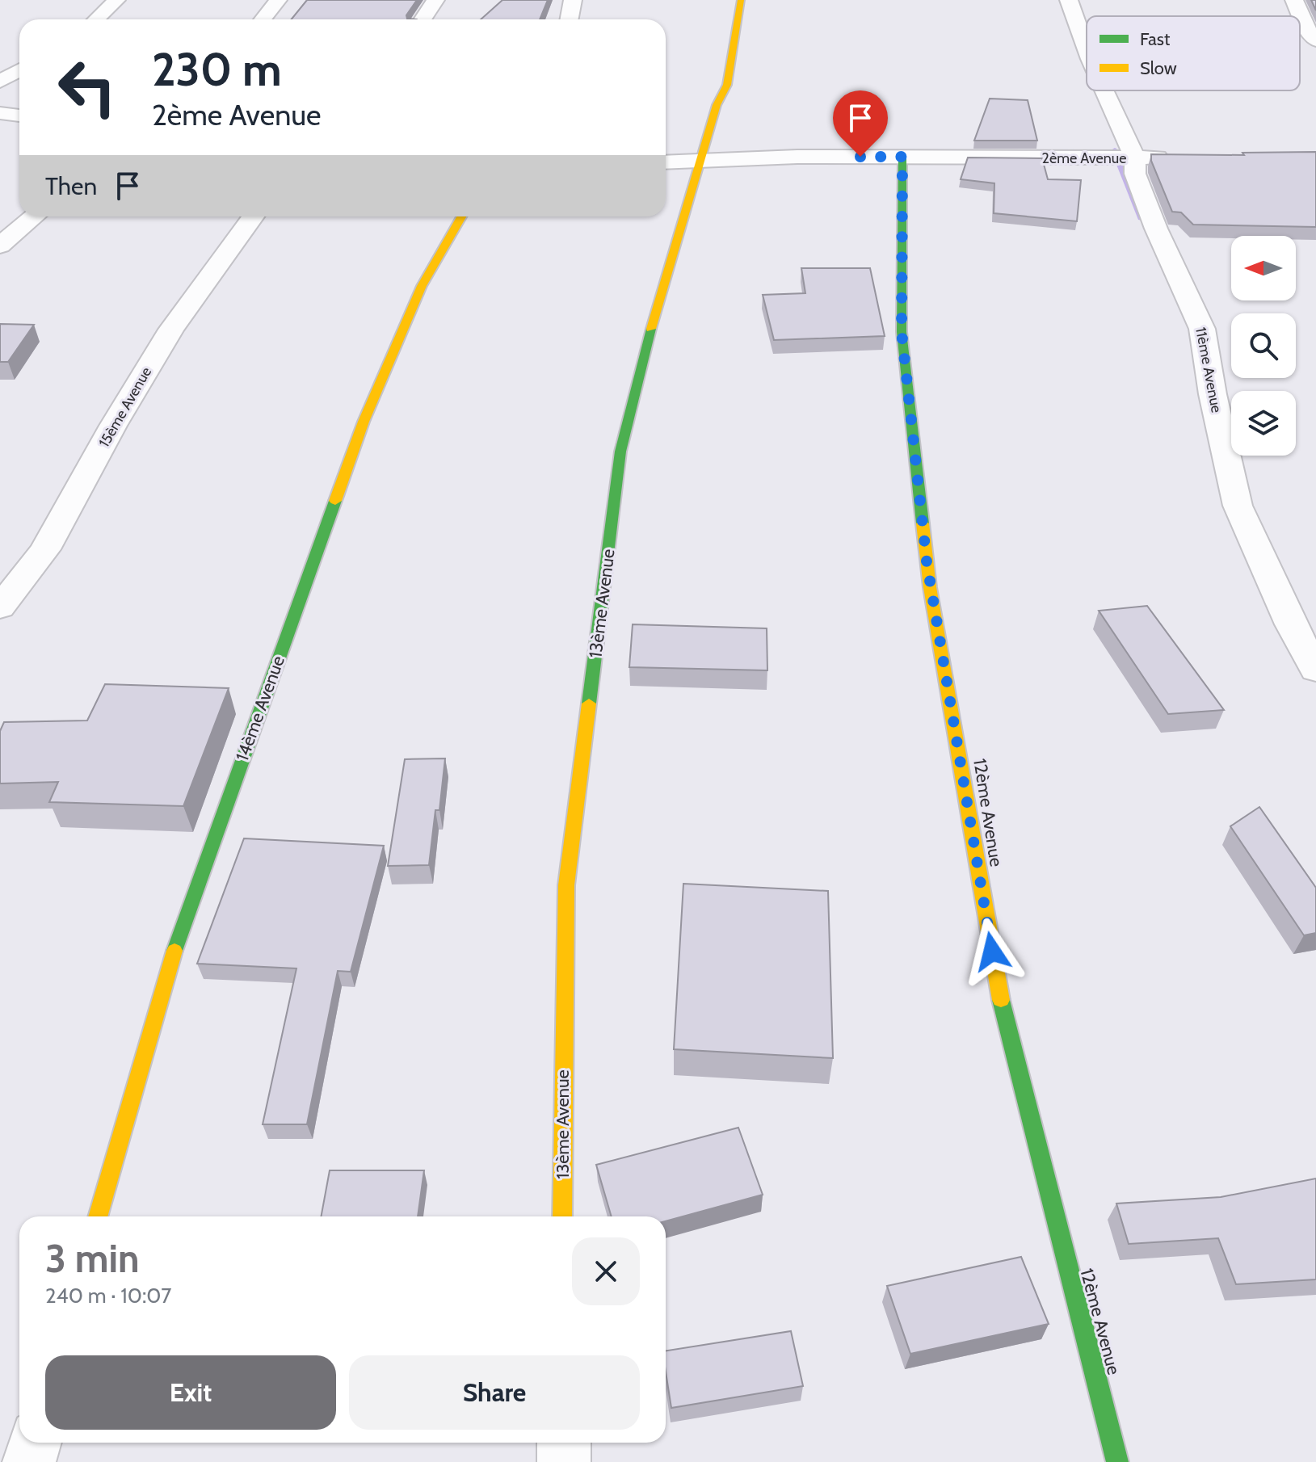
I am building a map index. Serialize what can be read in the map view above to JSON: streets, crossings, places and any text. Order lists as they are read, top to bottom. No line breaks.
{"streets":{"street":["2ème Avenue","11ème Avenue","15ème Avenue","13ème Avenue","14ème Avenue","12ème Avenue"]},"crossings":[["2ème Avenue","11ème Avenue"],["2ème Avenue","13ème Avenue"],["2ème Avenue","12ème Avenue"]],"legend":["Fast","Slow"],"north":"left","page":{"turn":["230 m","2ème Avenue"],"then":"Then","heading":["3 min","240 m · 10:07"],"buttons":["Exit","Share"]}}
